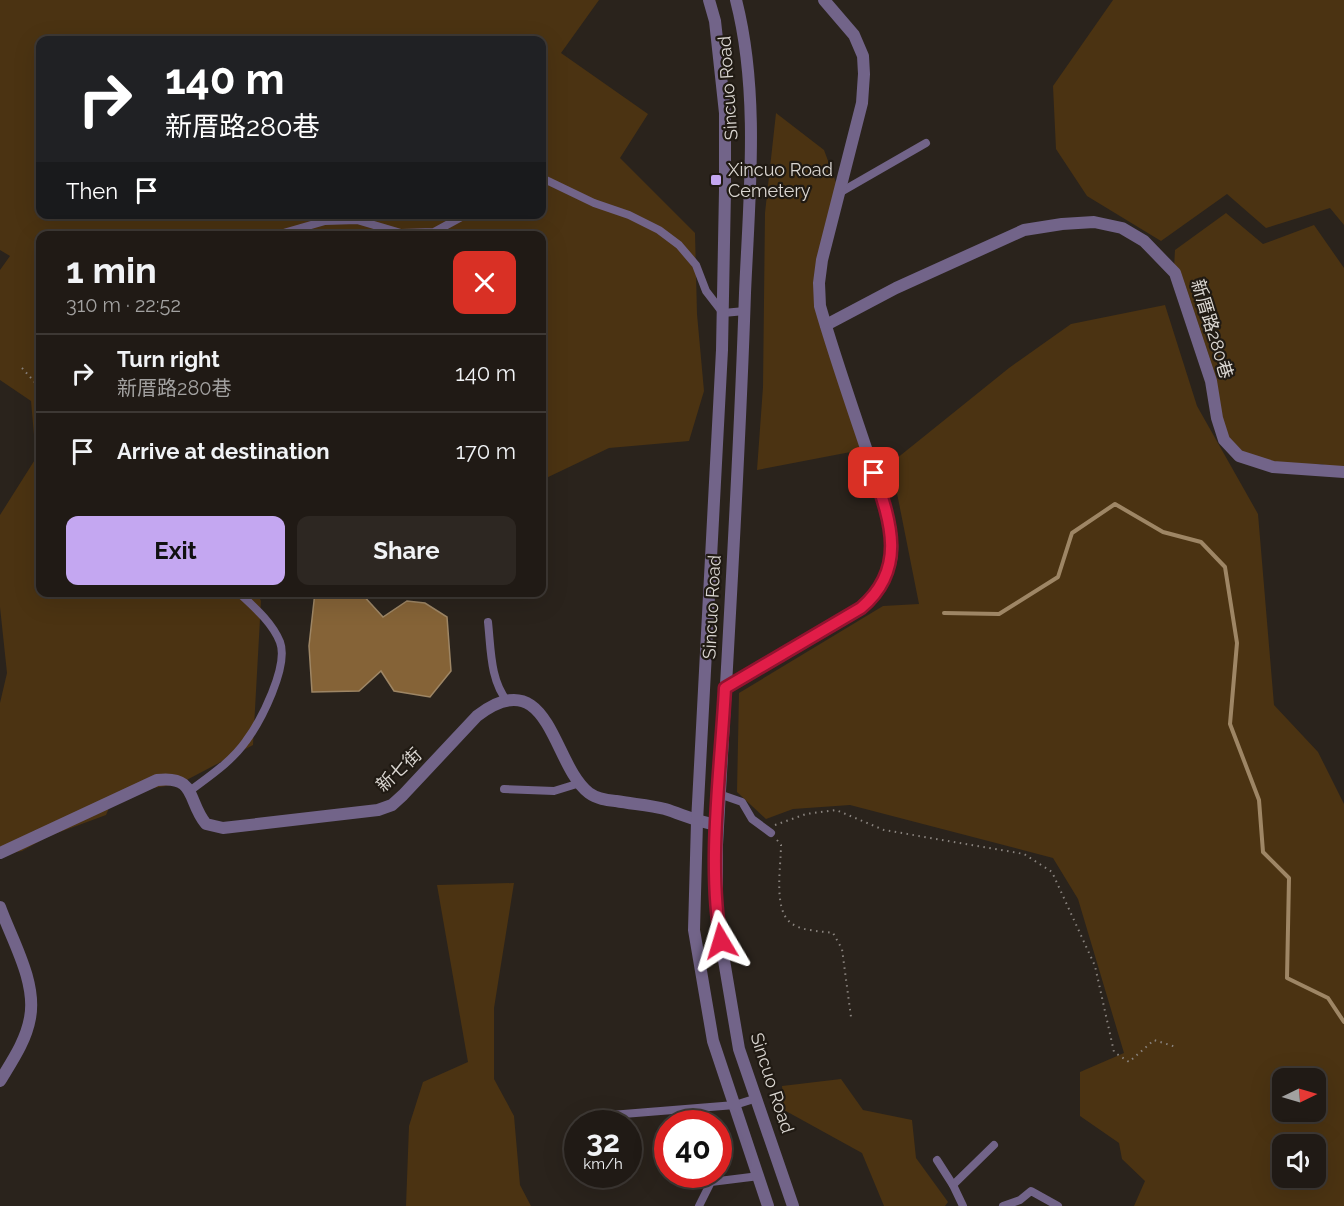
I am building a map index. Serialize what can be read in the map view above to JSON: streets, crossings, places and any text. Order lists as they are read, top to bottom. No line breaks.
{"streets":{"street":["Sincuo Road","新厝路280巷","新七街"]},"places":{"transit":["Xincuo Road Cemetery"]},"north":"right","page":{"turn":["140 m","新厝路280巷"],"then":"Then","heading":["1 min","310 m · 22:52"],"list":[{"name":"Turn right","note":"新厝路280巷","value":"140 m"},{"name":"Arrive at destination","value":"170 m"}],"buttons":["Exit","Share"],"speed":"32 km/h","limit":"40"}}
